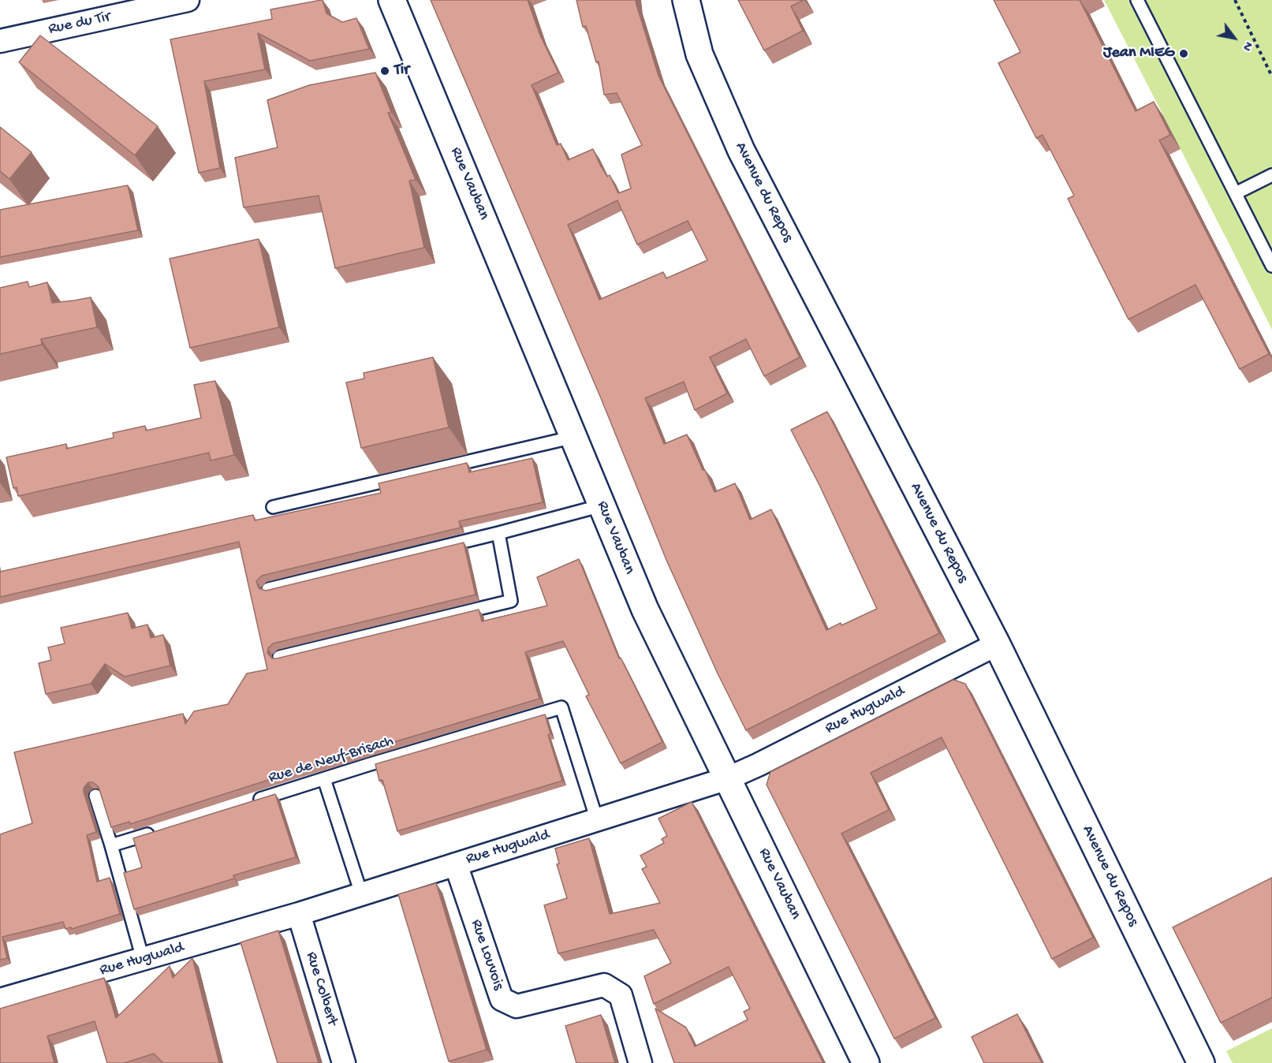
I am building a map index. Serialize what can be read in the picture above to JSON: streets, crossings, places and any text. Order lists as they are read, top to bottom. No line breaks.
{"streets":{"main road":["Rue Vauban","Avenue du Repos"],"street":["Rue du Tir","Rue Hugwald","Rue Louvois","Rue Colbert"],"lane":["Rue de Neuf-Brisach"]},"crossings":[["Rue Vauban","Rue Hugwald"],["Avenue du Repos","Rue Hugwald"],["Rue Hugwald","Rue de Neuf-Brisach"],["Rue Hugwald","Rue Louvois"],["Rue Hugwald","Rue Colbert"]],"places":["Jean MIEG","Tir"],"north":"bottom right"}
